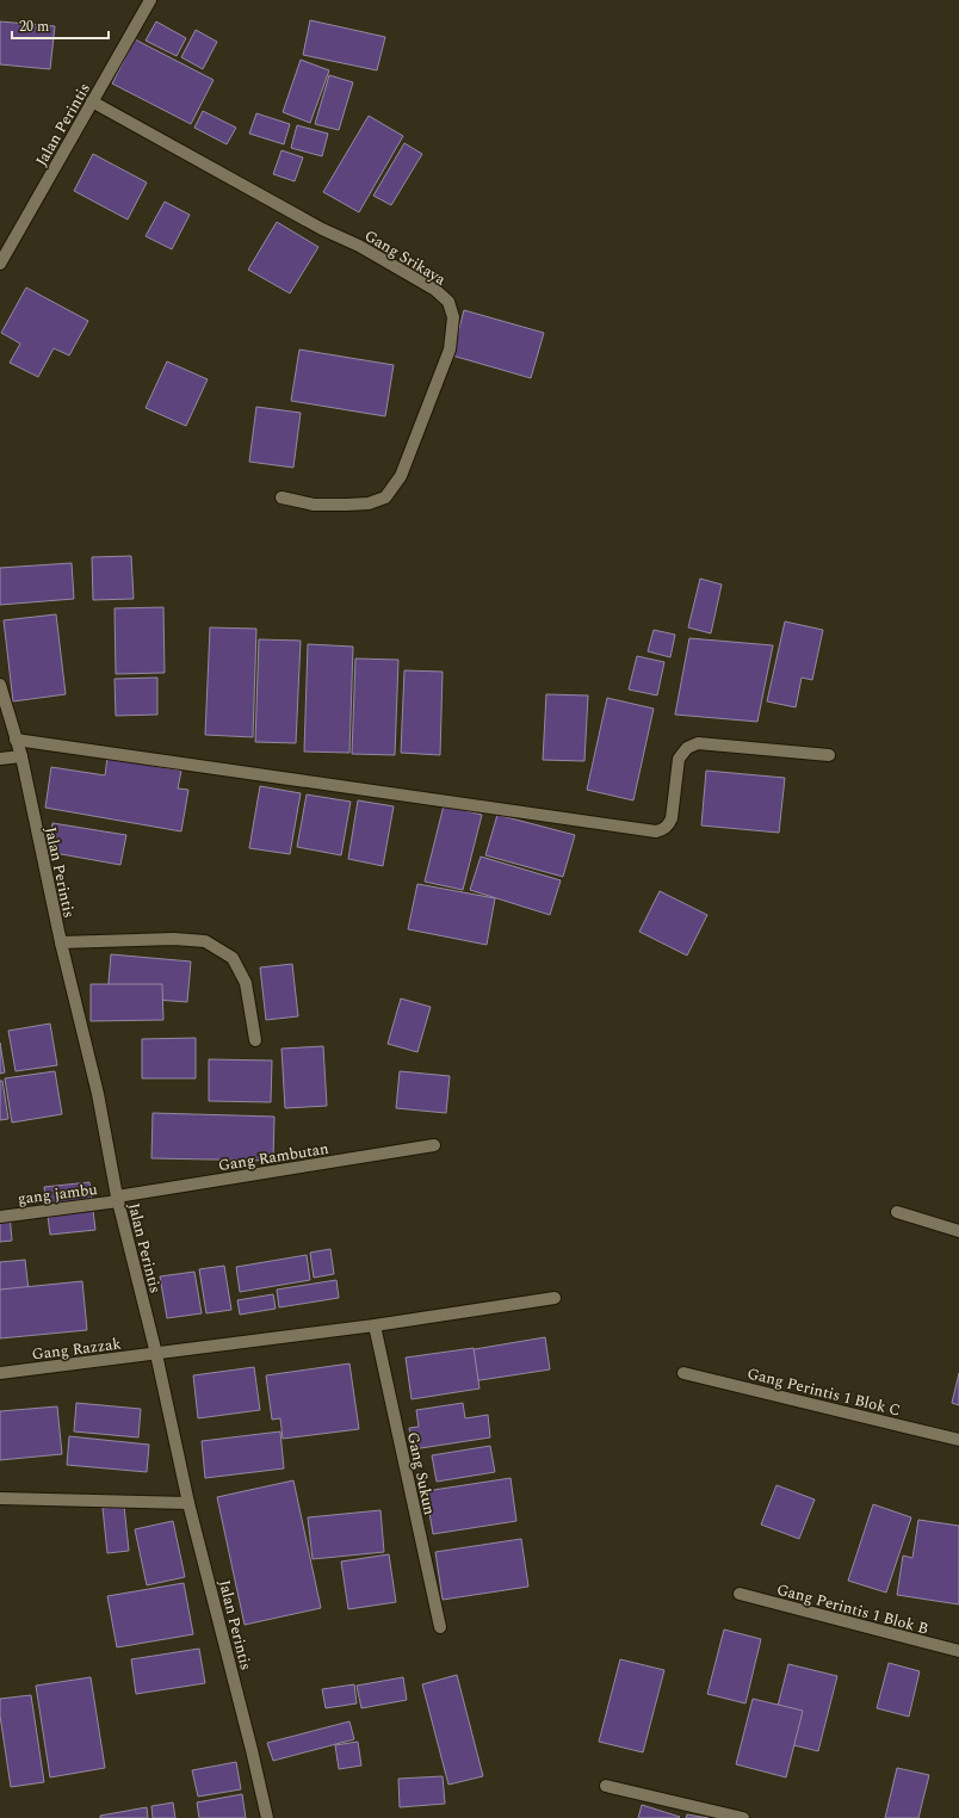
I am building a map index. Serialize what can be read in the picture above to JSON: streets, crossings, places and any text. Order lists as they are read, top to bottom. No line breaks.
{"streets":{"street":["Jalan Perintis","Gang Srikaya","Gang Rambutan","gang jambu","Gang Razzak","Gang Perintis 1 Blok C","Gang Sukun","Gang Perintis 1 Blok B"]},"crossings":[["Jalan Perintis","Gang Srikaya"],["Jalan Perintis","Gang Rambutan"],["Jalan Perintis","gang jambu"],["Jalan Perintis","Gang Razzak"],["Gang Rambutan","gang jambu"]],"scale_bar":"20 m"}
